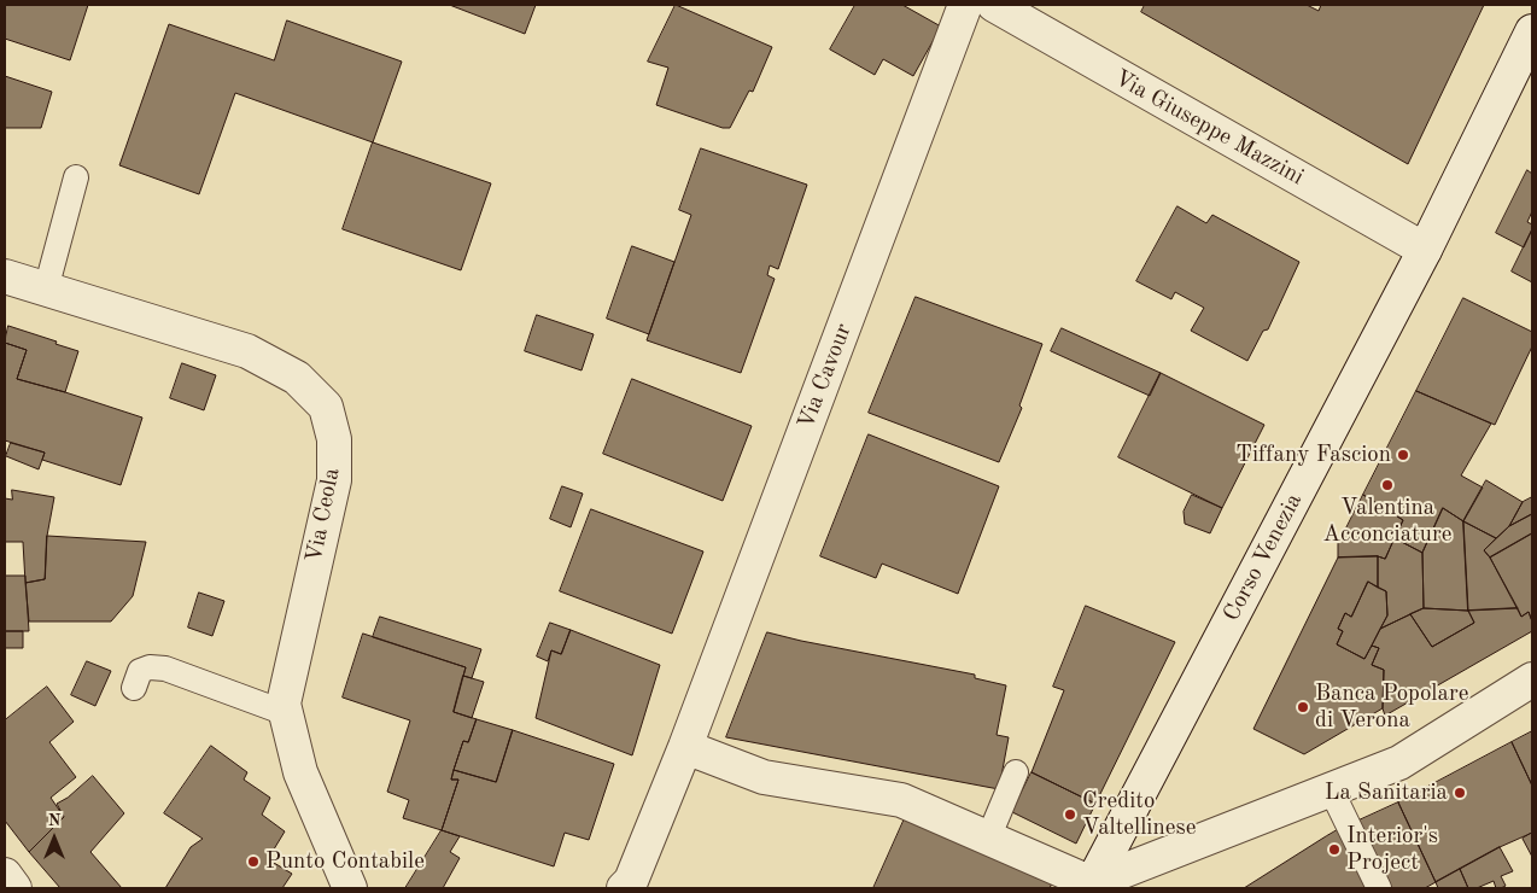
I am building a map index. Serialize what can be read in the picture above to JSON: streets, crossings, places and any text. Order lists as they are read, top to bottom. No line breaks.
{"streets":{"street":["Via Giuseppe Mazzini","Via Cavour","Via Ceola","Corso Venezia"]},"crossings":[["Via Giuseppe Mazzini","Corso Venezia"]],"places":["Tiffany Fascion","Valentina Acconciature","Banca Popolare di Verona","La Sanitaria","Credito Valtellinese","Interior's Project","Punto Contabile"],"north":"top"}
